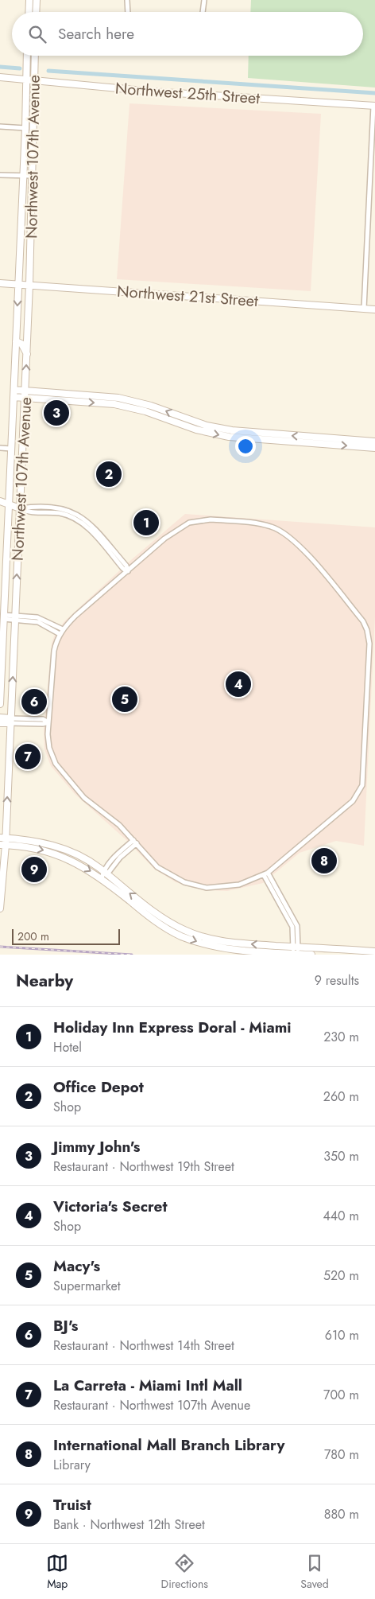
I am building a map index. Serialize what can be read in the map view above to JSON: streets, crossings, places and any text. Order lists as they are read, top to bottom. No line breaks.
{"streets":{"main road":["Northwest 25th Street","Northwest 107th Avenue","Northwest 21st Street"]},"crossings":[["Northwest 25th Street","Northwest 107th Avenue"],["Northwest 107th Avenue","Northwest 21st Street"]],"scale_bar":"200 m","page":{"search":"Search here","pins":["3","2","1","4","5","6","7","8","9"],"scale":"200 m","heading":["Nearby","9 results"],"list":[{"mark":"1","name":"Holiday Inn Express Doral - Miami","note":"Hotel","value":"230 m"},{"mark":"2","name":"Office Depot","note":"Shop","value":"260 m"},{"mark":"3","name":"Jimmy John's","note":"Restaurant · Northwest 19th Street","value":"350 m"},{"mark":"4","name":"Victoria's Secret","note":"Shop","value":"440 m"},{"mark":"5","name":"Macy's","note":"Supermarket","value":"520 m"},{"mark":"6","name":"BJ's","note":"Restaurant · Northwest 14th Street","value":"610 m"},{"mark":"7","name":"La Carreta - Miami Intl Mall","note":"Restaurant · Northwest 107th Avenue","value":"700 m"},{"mark":"8","name":"International Mall Branch Library","note":"Library","value":"780 m"},{"mark":"9","name":"Truist","note":"Bank · Northwest 12th Street","value":"880 m"}],"nav":["Map","Directions","Saved"]}}
